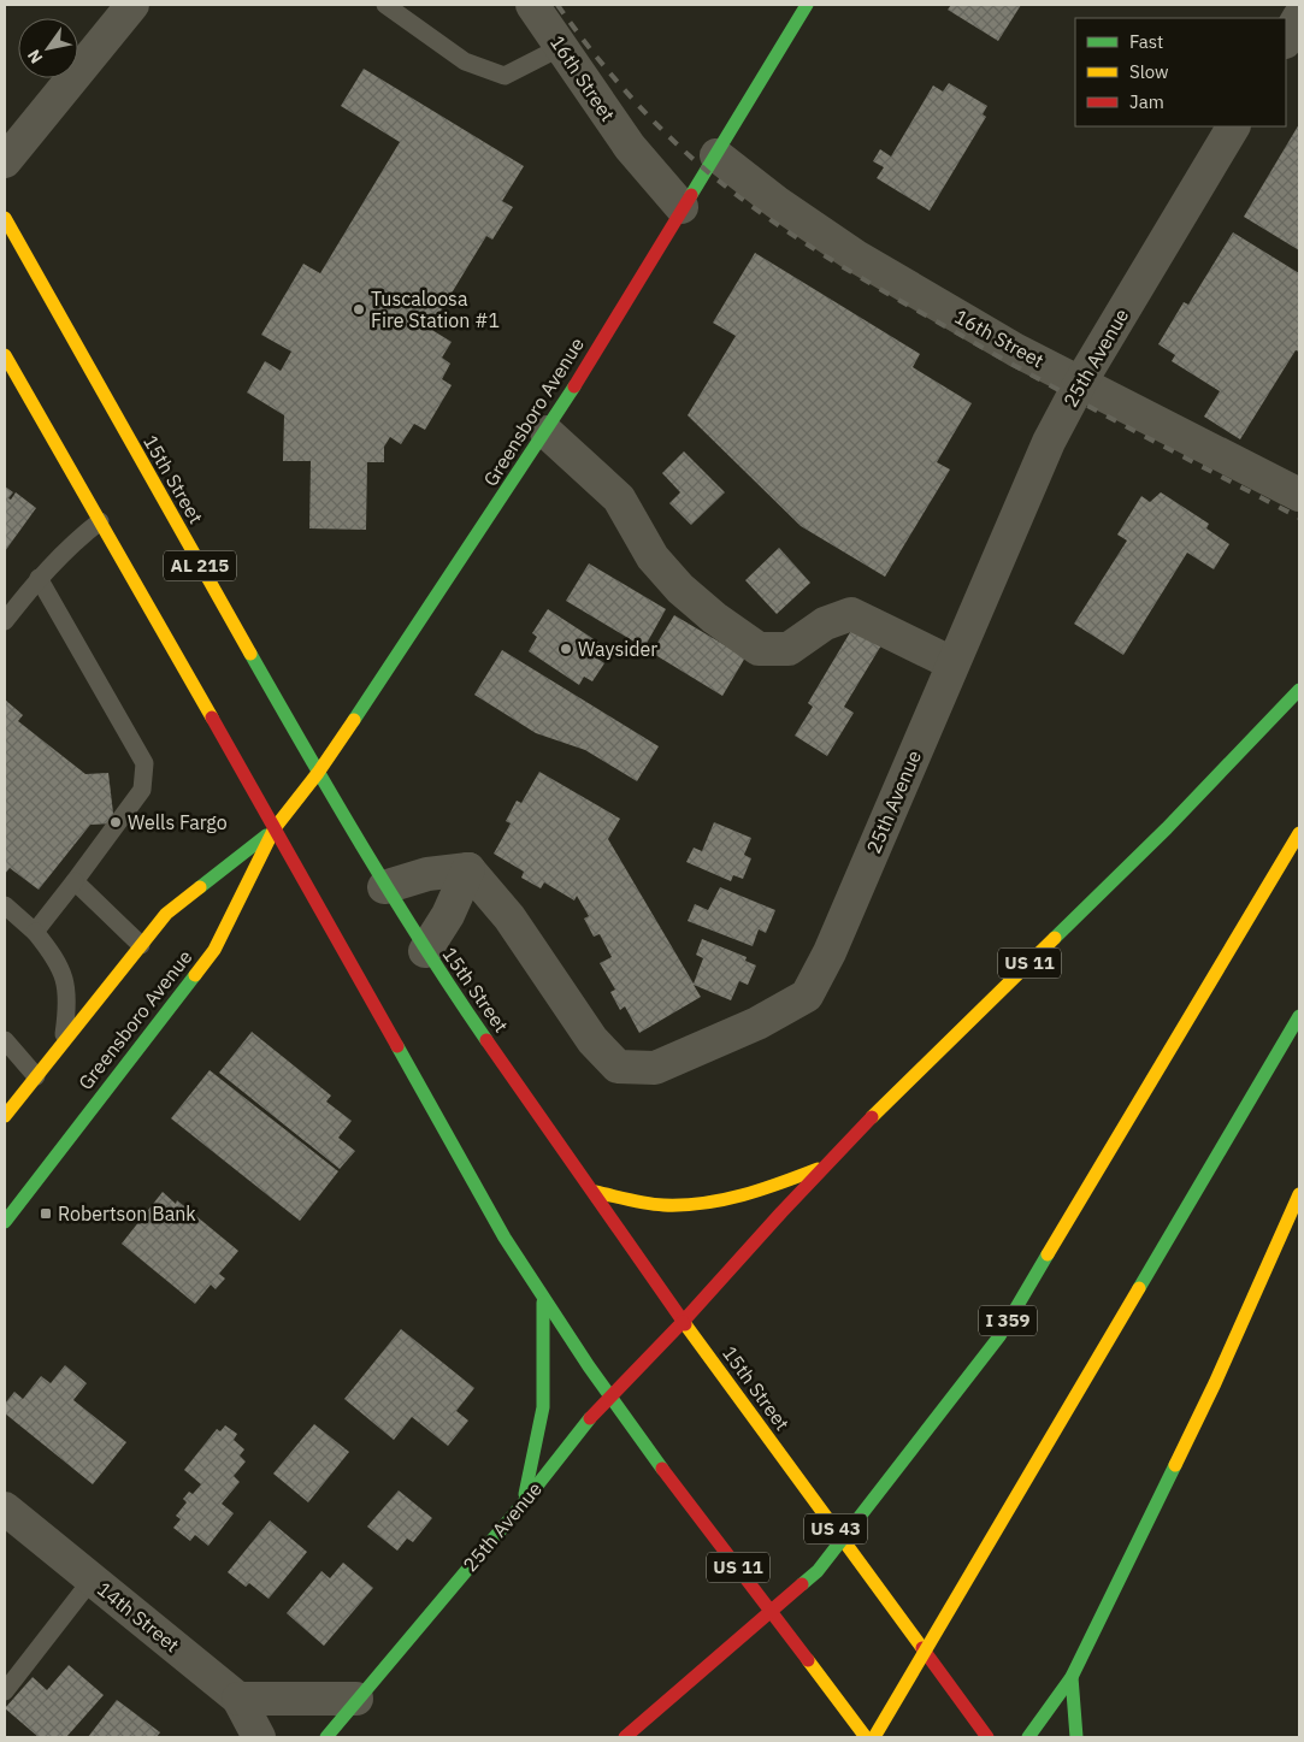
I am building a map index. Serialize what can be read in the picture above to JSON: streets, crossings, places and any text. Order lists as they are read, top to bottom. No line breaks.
{"streets":{"main road":["25th Avenue","Greensboro Avenue","15th Street","AL 215","US 11","I 359","US 43"],"street":["16th Street","14th Street"]},"crossings":[["16th Street","25th Avenue"],["16th Street","Greensboro Avenue"],["25th Avenue","15th Street"],["25th Avenue","US 11"],["Greensboro Avenue","15th Street"],["Greensboro Avenue","AL 215"],["15th Street","US 11"]],"places":{"other":["Tuscaloosa Fire Station #1","Waysider","Wells Fargo"],"transit":["Robertson Bank"]},"legend":["Fast","Slow","Jam"],"north":"bottom left"}
